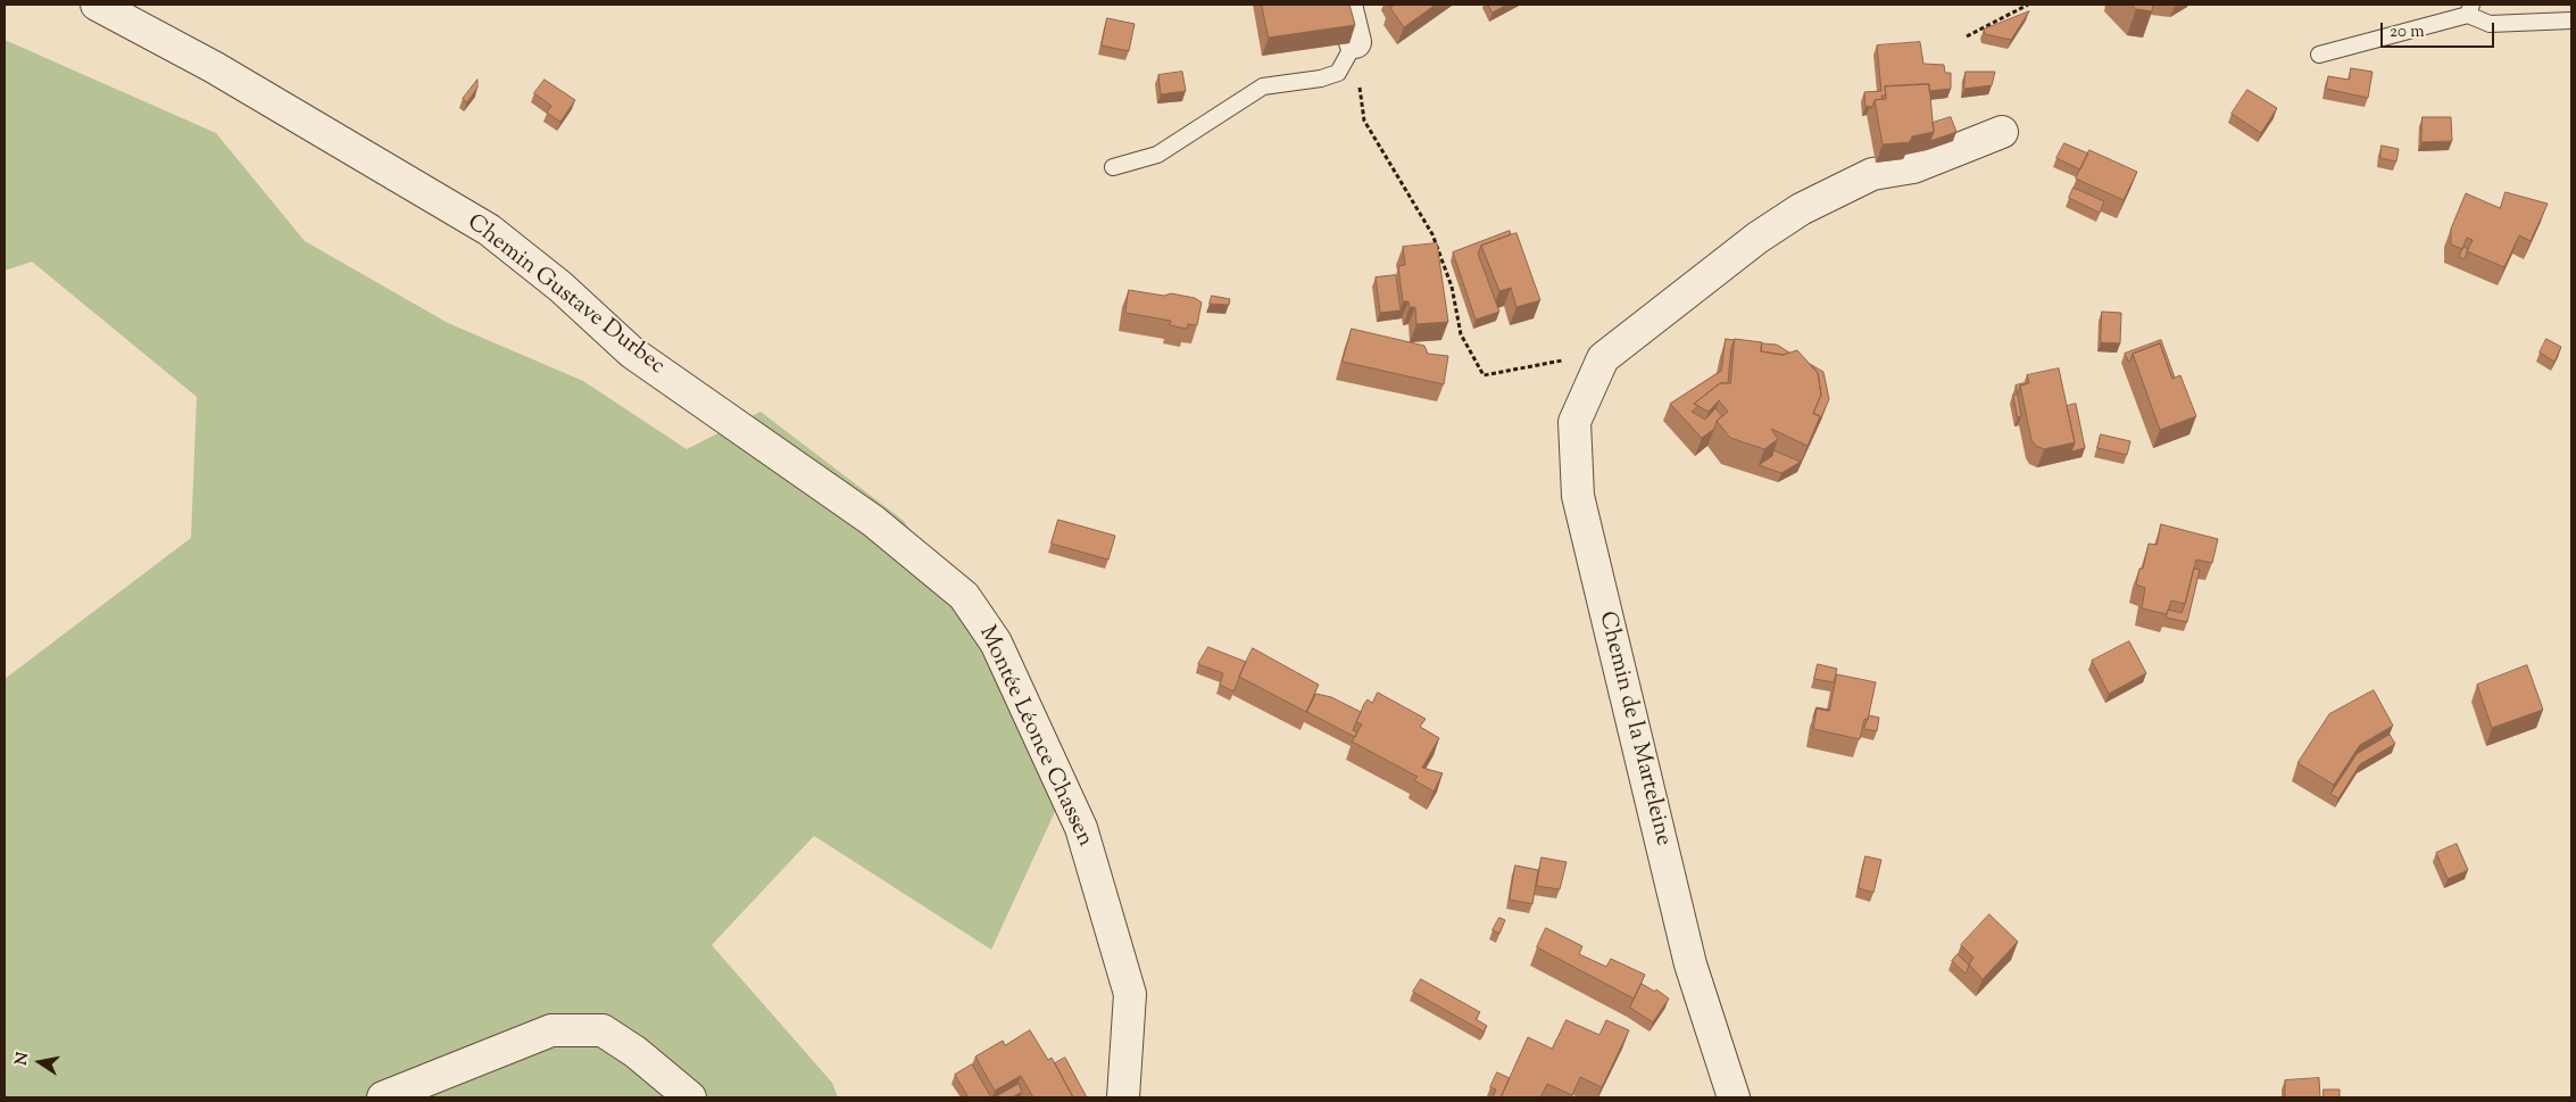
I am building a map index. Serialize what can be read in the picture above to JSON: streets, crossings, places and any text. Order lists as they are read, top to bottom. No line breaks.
{"streets":{"street":["Chemin Gustave Durbec","Chemin de la Marteleine","Montée Léonce Chassen"]},"crossings":[["Chemin Gustave Durbec","Montée Léonce Chassen"]],"scale_bar":"20 m","north":"left"}
